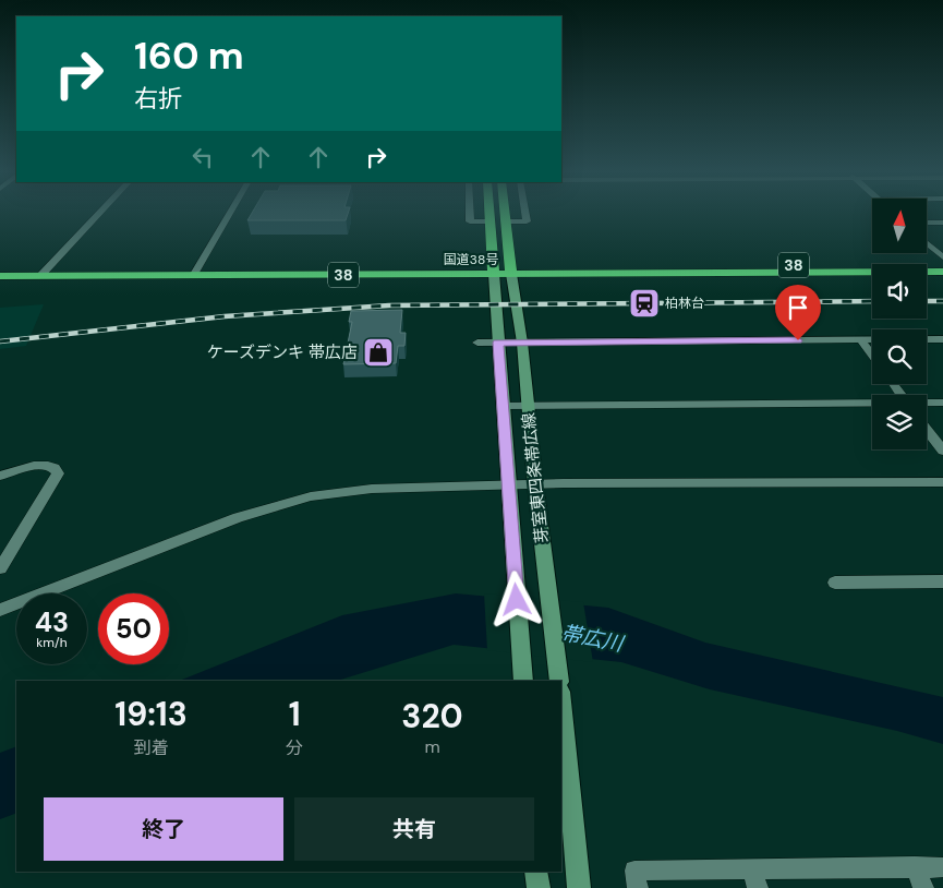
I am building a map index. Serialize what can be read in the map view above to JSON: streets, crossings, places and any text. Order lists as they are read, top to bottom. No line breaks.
{"streets":{"highway":["国道38号","38"],"main road":["芽室東四条帯広線"]},"crossings":[["国道38号","芽室東四条帯広線"]],"water":["帯広川"],"places":{"station":["柏林台"],"shop":["ケーズデンキ 帯広店"]},"north":"top","page":{"turn":["160 m","右折"],"speed":"43 km/h","limit":"50","eta":["19:13","到着","1","分","320","m"],"buttons":["終了","共有"]}}
